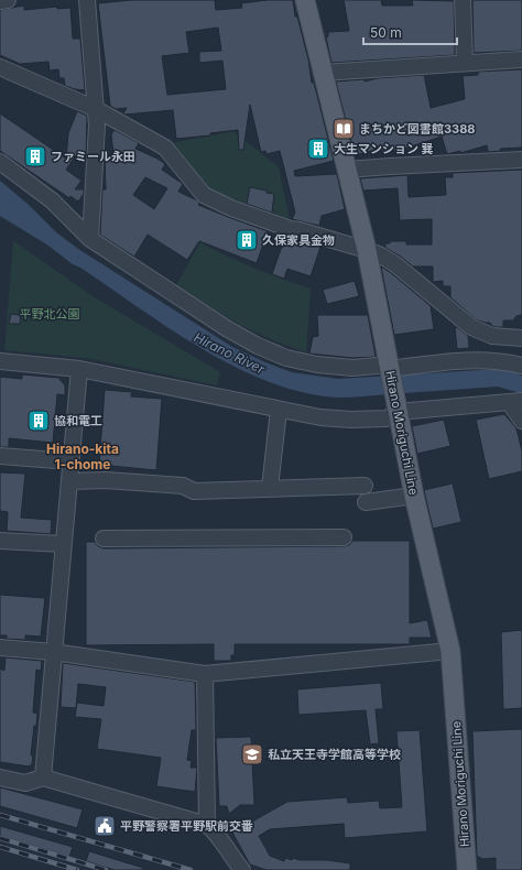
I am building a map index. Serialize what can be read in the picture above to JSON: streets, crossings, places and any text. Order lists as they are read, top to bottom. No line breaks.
{"streets":{"main road":["Hirano Moriguchi Line"]},"districts":["Hirano-kita 1-chome"],"water":["Hirano River"],"parks":["平野北公園"],"places":{"library":["まちかど図書館3388"],"building":["大生マンション 巽","ファミール永田","久保家具金物","協和電工"],"school or university":["私立天王寺学館高等学校"],"public building":["平野警察署平野駅前交番"]},"scale_bar":"50 m"}
